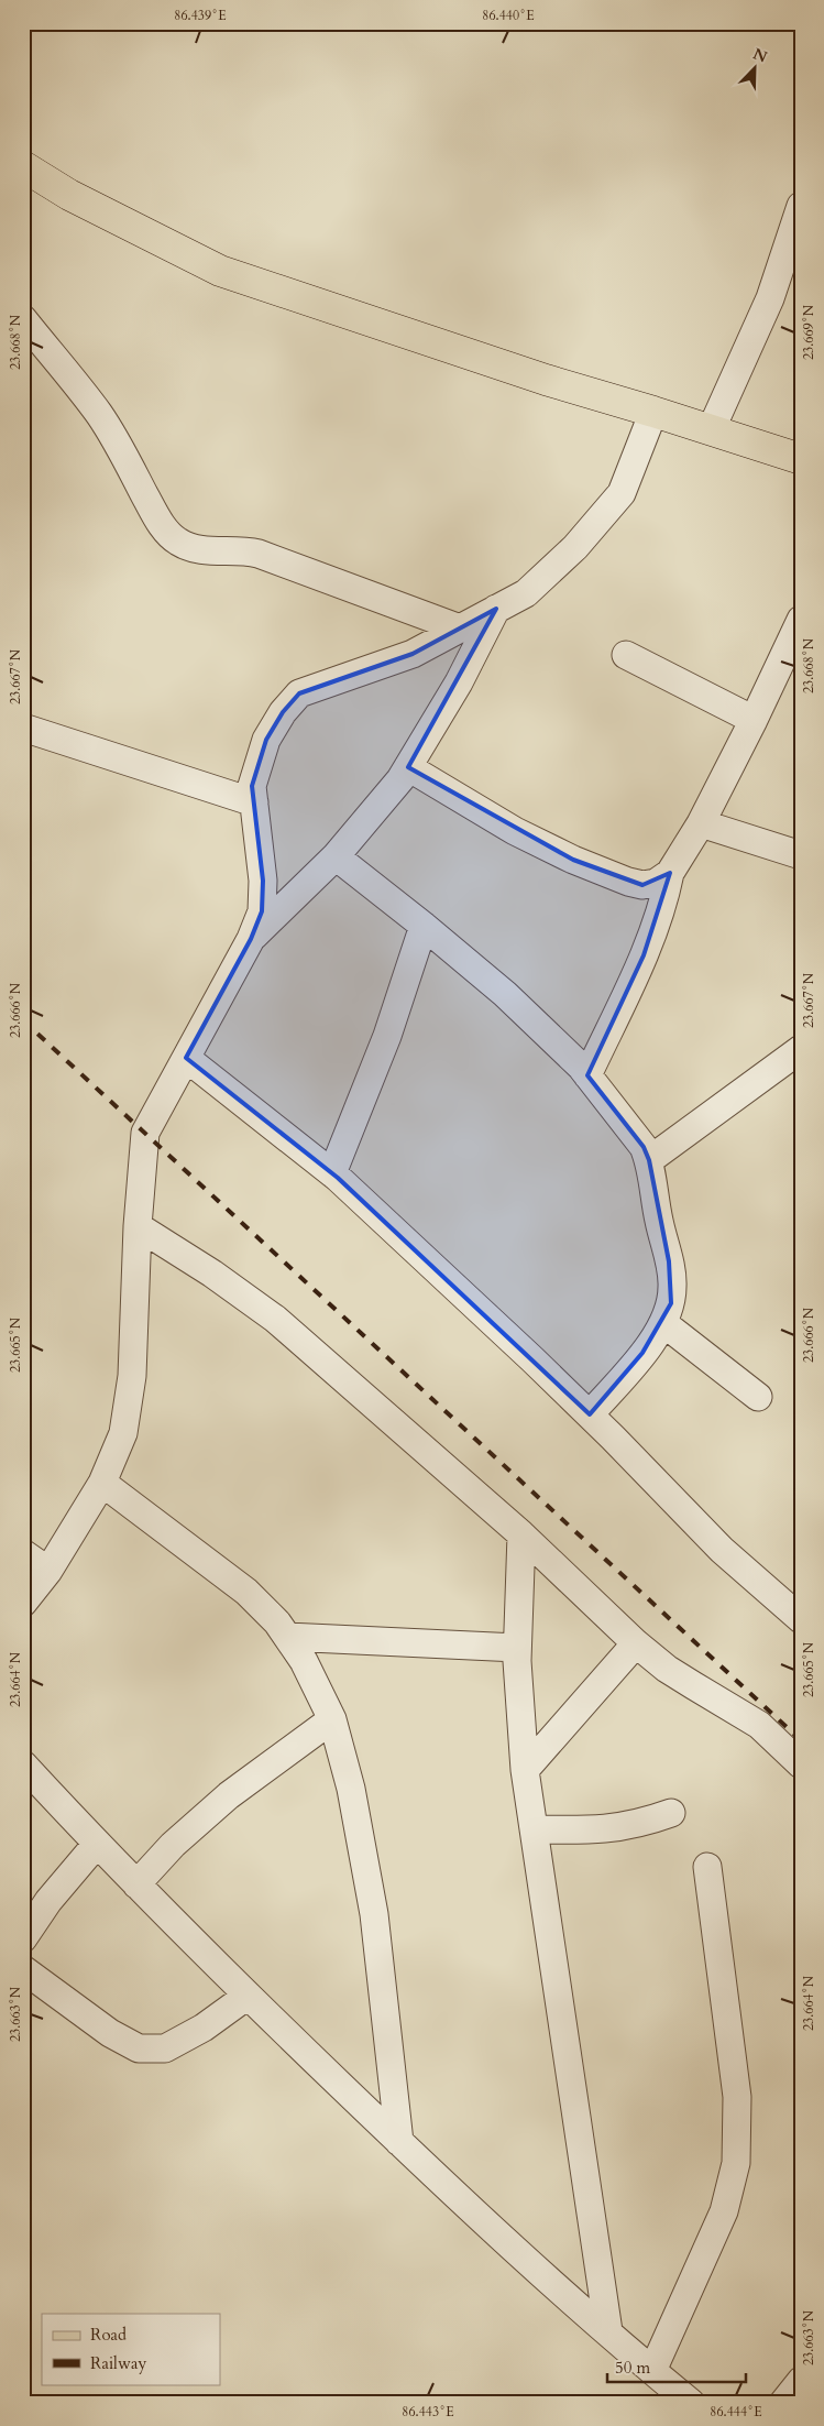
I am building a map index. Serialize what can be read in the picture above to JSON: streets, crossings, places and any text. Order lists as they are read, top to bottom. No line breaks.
{"legend":["Road","Railway"],"scale_bar":"50 m","north":"top right","coordinates":["86.439°E","86.440°E","23.669°N","23.668°N","23.667°N","23.666°N","23.665°N","23.664°N","23.663°N","86.443°E","86.444°E"]}
